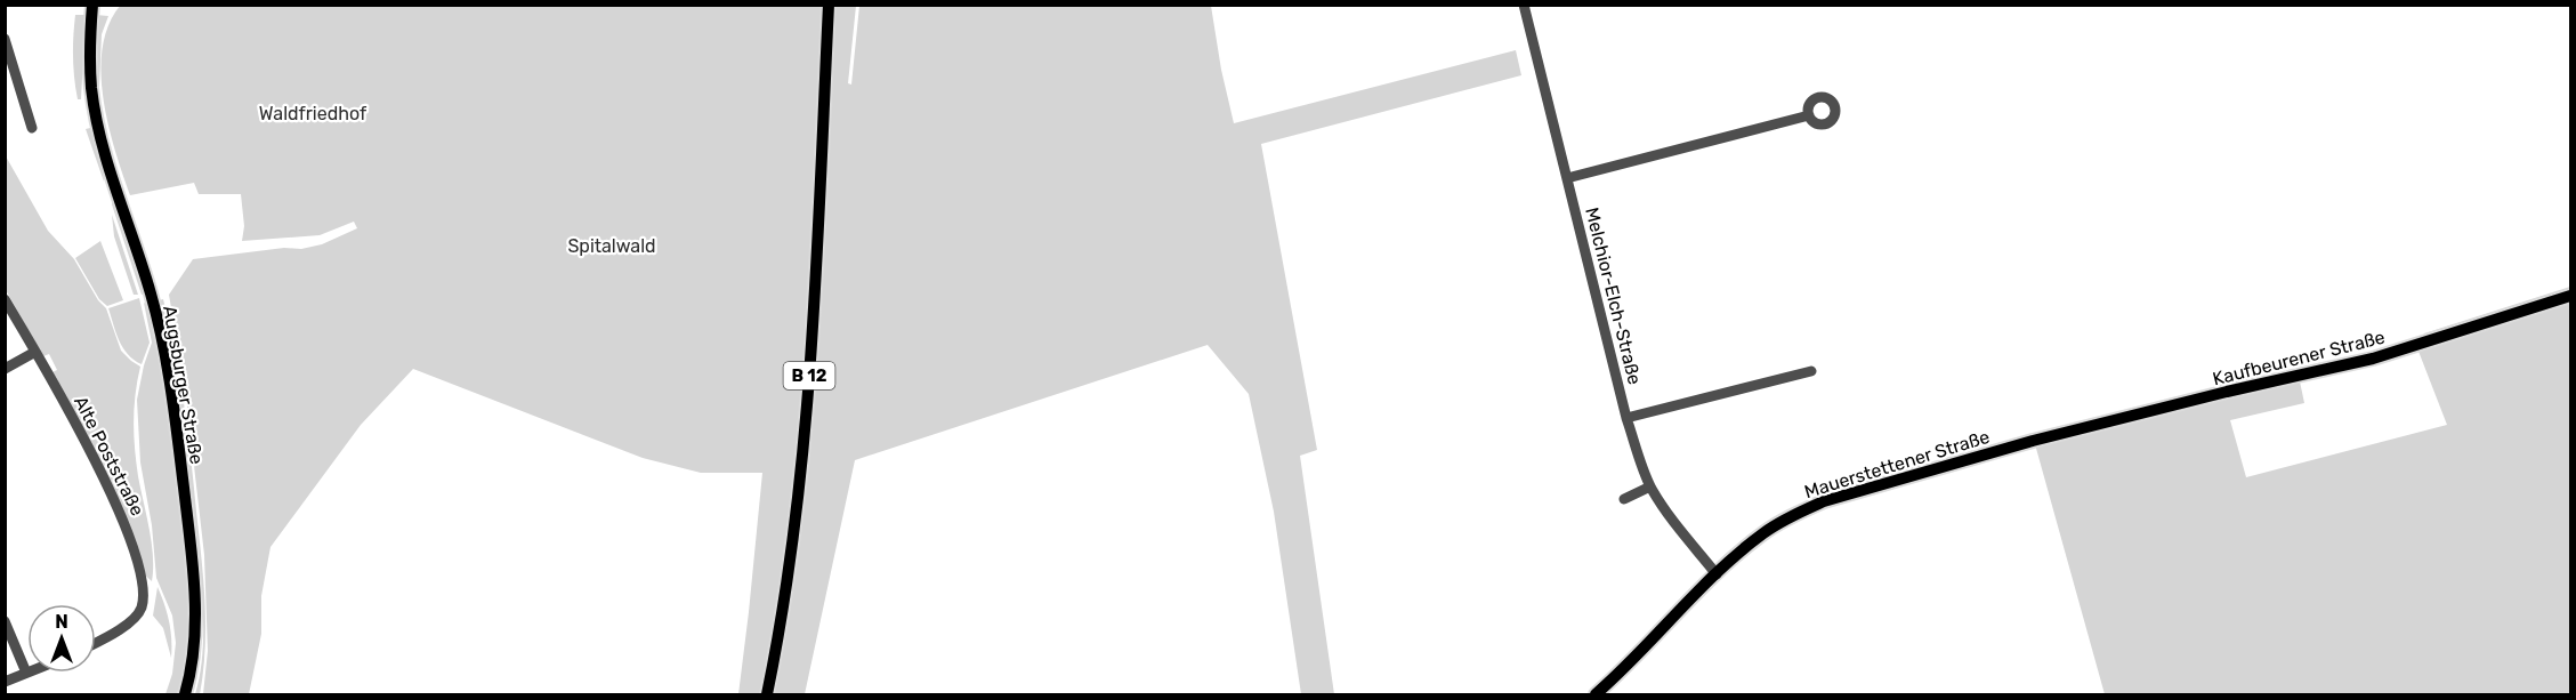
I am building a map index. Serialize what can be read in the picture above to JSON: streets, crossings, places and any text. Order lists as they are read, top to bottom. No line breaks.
{"streets":{"main road":["Kaufbeurener Straße","B 12","Augsburger Straße","Mauerstettener Straße"],"street":["Melchior-Elch-Straße","Alte Poststraße"]},"crossings":[["Melchior-Elch-Straße","Mauerstettener Straße"],["Kaufbeurener Straße","Mauerstettener Straße"]],"parks":["Waldfriedhof","Spitalwald"],"north":"top"}
